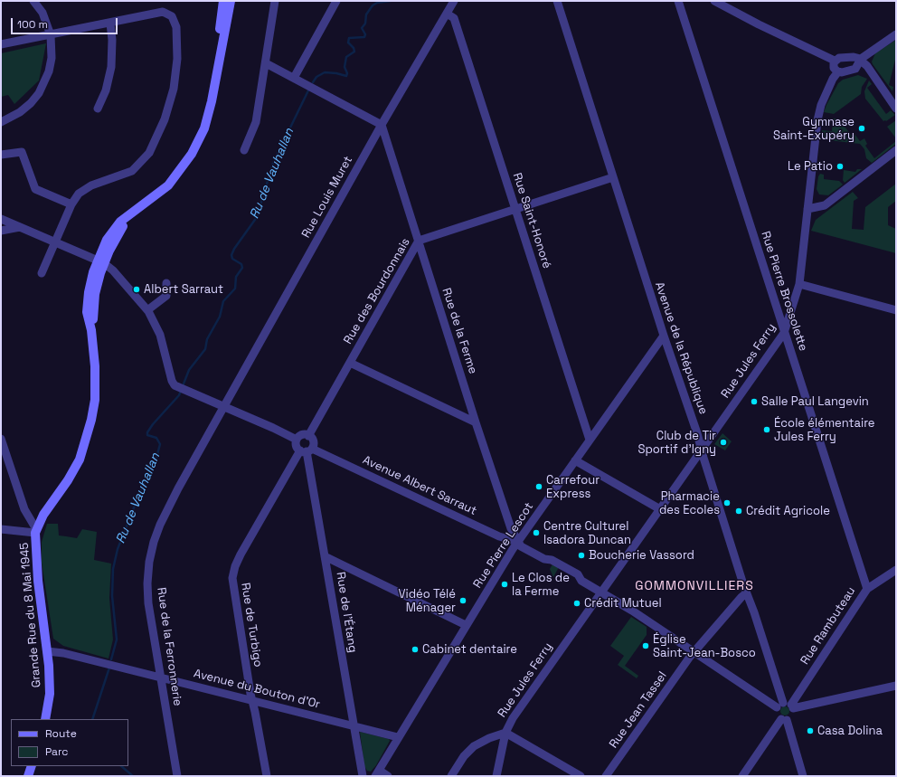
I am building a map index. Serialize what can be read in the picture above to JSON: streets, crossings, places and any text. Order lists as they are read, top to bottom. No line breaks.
{"streets":{"main road":["Grande Rue du 8 Mai 1945"],"street":["Rue Louis Muret","Rue Saint-Honoré","Rue des Bourdonnais","Rue Pierre Brossolette","Rue de la Ferme","Avenue de la République","Rue Jules Ferry","Avenue Albert Sarraut","Rue Pierre Lescot","Rue de l'Étang","Rue de Turbigo","Rue Rambuteau","Rue de la Ferronnerie","Avenue du Bouton d'Or","Rue Jean Tassel"]},"crossings":[["Rue Louis Muret","Rue Saint-Honoré"],["Rue Louis Muret","Rue de la Ferme"],["Rue Louis Muret","Rue de la Ferronnerie"],["Rue Saint-Honoré","Rue des Bourdonnais"],["Rue Saint-Honoré","Rue Pierre Lescot"],["Rue des Bourdonnais","Rue de la Ferme"],["Rue des Bourdonnais","Avenue de la République"],["Rue des Bourdonnais","Avenue Albert Sarraut"],["Rue des Bourdonnais","Rue de l'Étang"],["Rue des Bourdonnais","Rue de Turbigo"],["Rue Pierre Brossolette","Rue Jules Ferry"],["Rue Pierre Brossolette","Rue Rambuteau"],["Rue de la Ferme","Avenue Albert Sarraut"],["Rue de la Ferme","Rue Pierre Lescot"],["Avenue de la République","Rue Jules Ferry"],["Avenue de la République","Rue Pierre Lescot"],["Avenue de la République","Rue Rambuteau"],["Avenue de la République","Rue Jean Tassel"],["Avenue Albert Sarraut","Rue Pierre Lescot"],["Avenue Albert Sarraut","Rue de l'Étang"],["Avenue Albert Sarraut","Rue de Turbigo"],["Rue Pierre Lescot","Avenue du Bouton d'Or"],["Rue de l'Étang","Rue de Turbigo"],["Rue de l'Étang","Avenue du Bouton d'Or"],["Grande Rue du 8 Mai 1945","Avenue du Bouton d'Or"],["Rue de Turbigo","Avenue du Bouton d'Or"],["Rue de la Ferronnerie","Avenue du Bouton d'Or"]],"districts":["GOMMONVILLIERS"],"water":["Ru de Vauhallan"],"places":["Gymnase Saint-Exupéry","Le Patio","Albert Sarraut","Salle Paul Langevin","École élémentaire Jules Ferry","Club de Tir Sportif d'Igny","Carrefour Express","Pharmacie des Ecoles","Crédit Agricole","Centre Culturel Isadora Duncan","Boucherie Vassord","Le Clos de la Ferme","Vidéo Télé Ménager","Crédit Mutuel","Église Saint-Jean-Bosco","Cabinet dentaire","Casa Dolina"],"legend":["Route","Parc"],"scale_bar":"100 m"}
